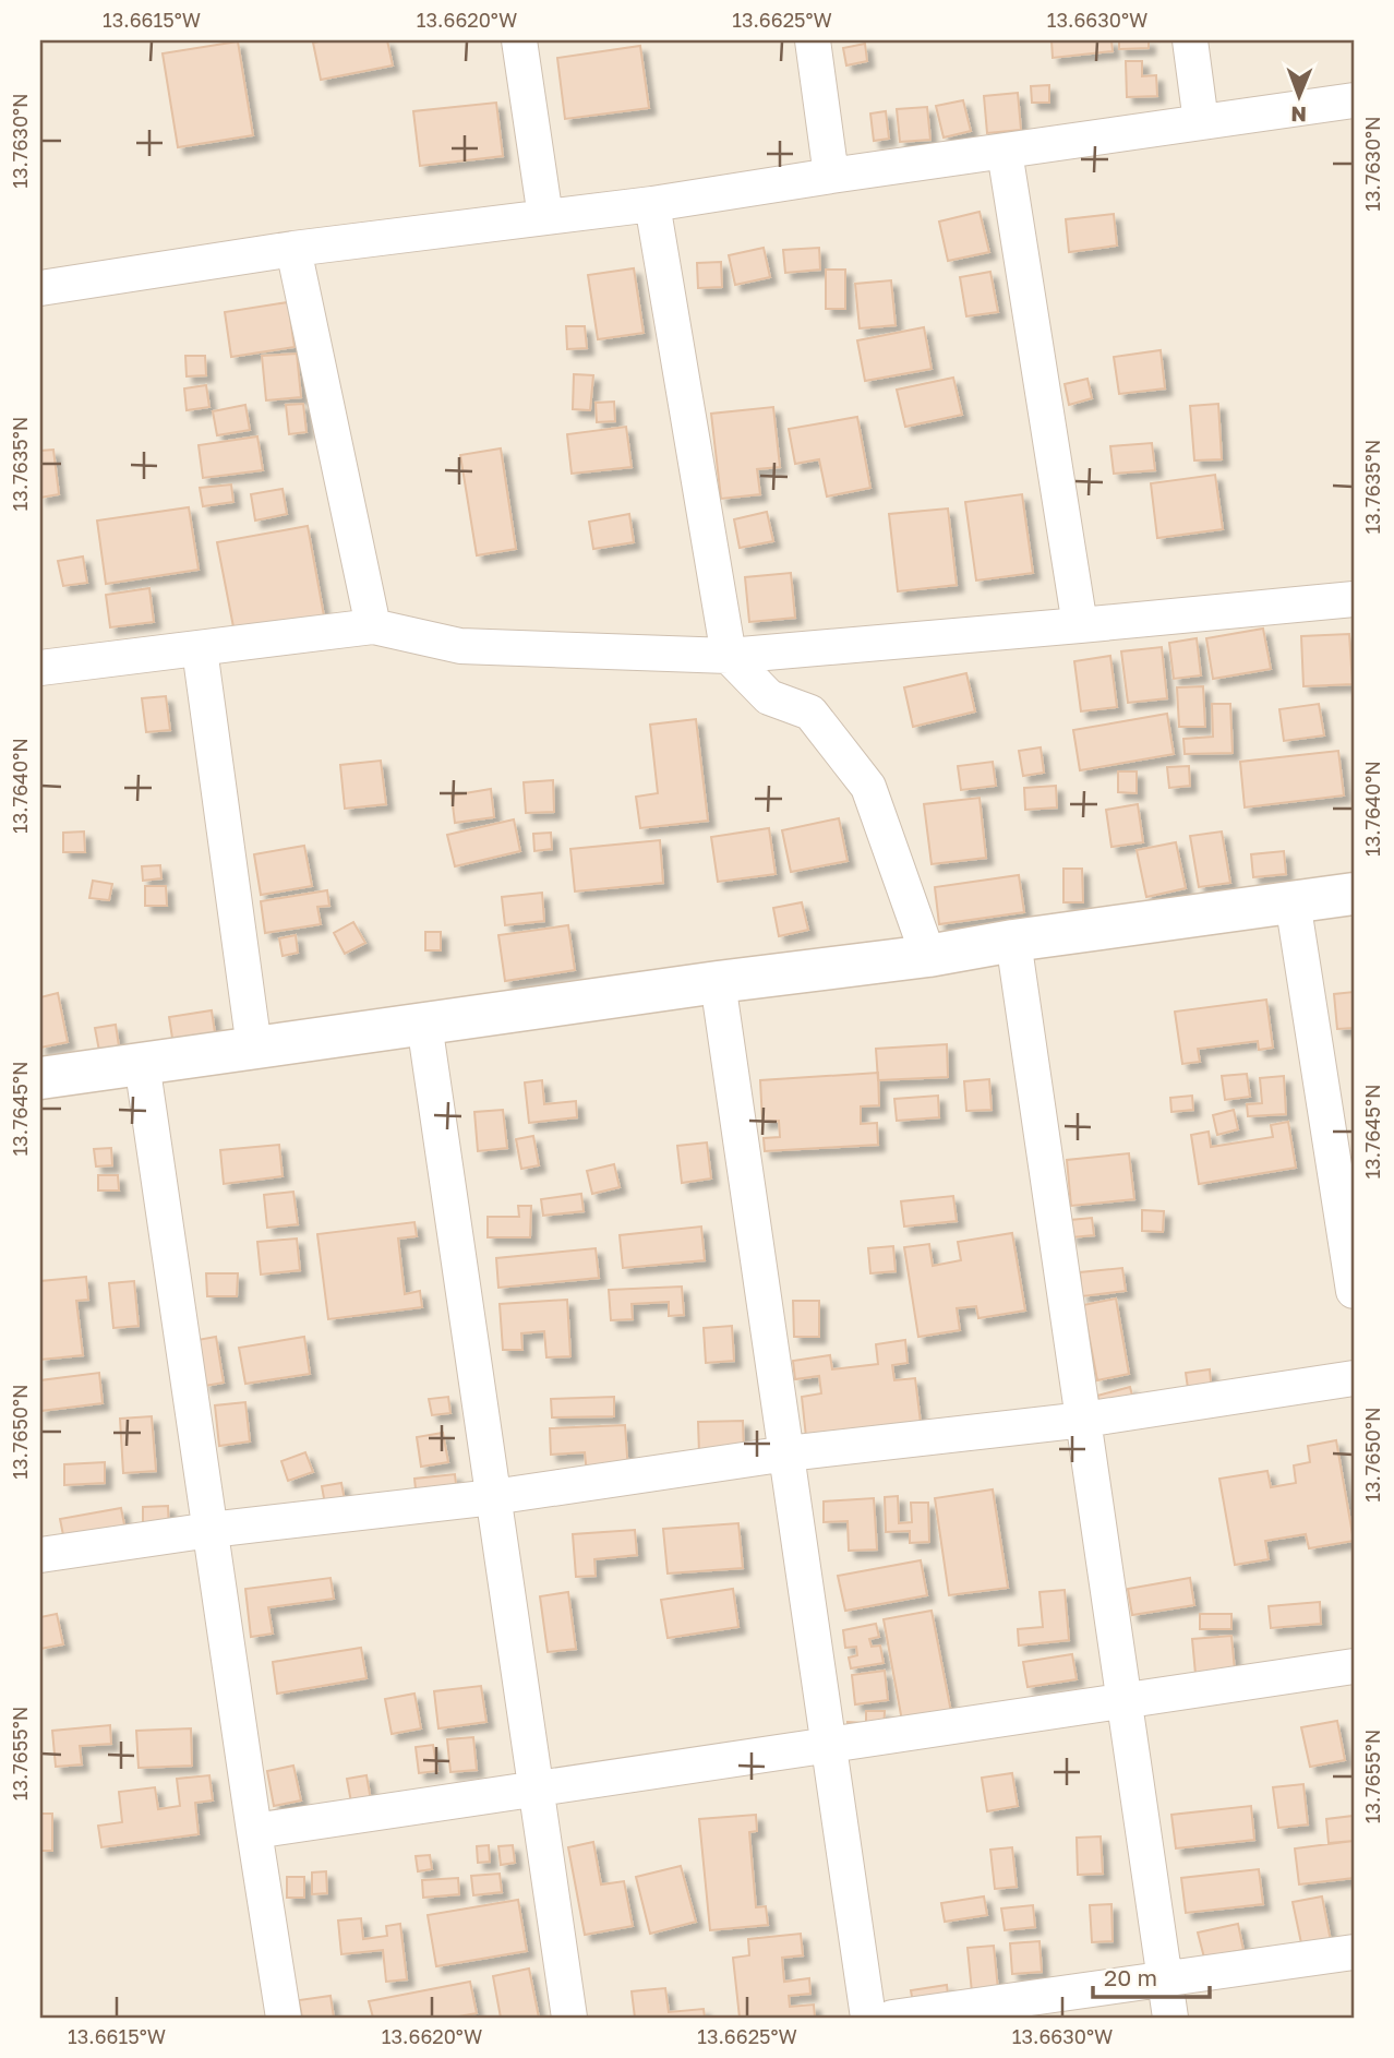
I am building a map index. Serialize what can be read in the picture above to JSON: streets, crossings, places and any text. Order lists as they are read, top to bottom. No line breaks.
{"scale_bar":"20 m","north":"bottom","coordinates":["13.6615°W","13.6620°W","13.6625°W","13.6630°W","13.7630°N","13.7635°N","13.7640°N","13.7645°N","13.7650°N","13.7655°N"]}
